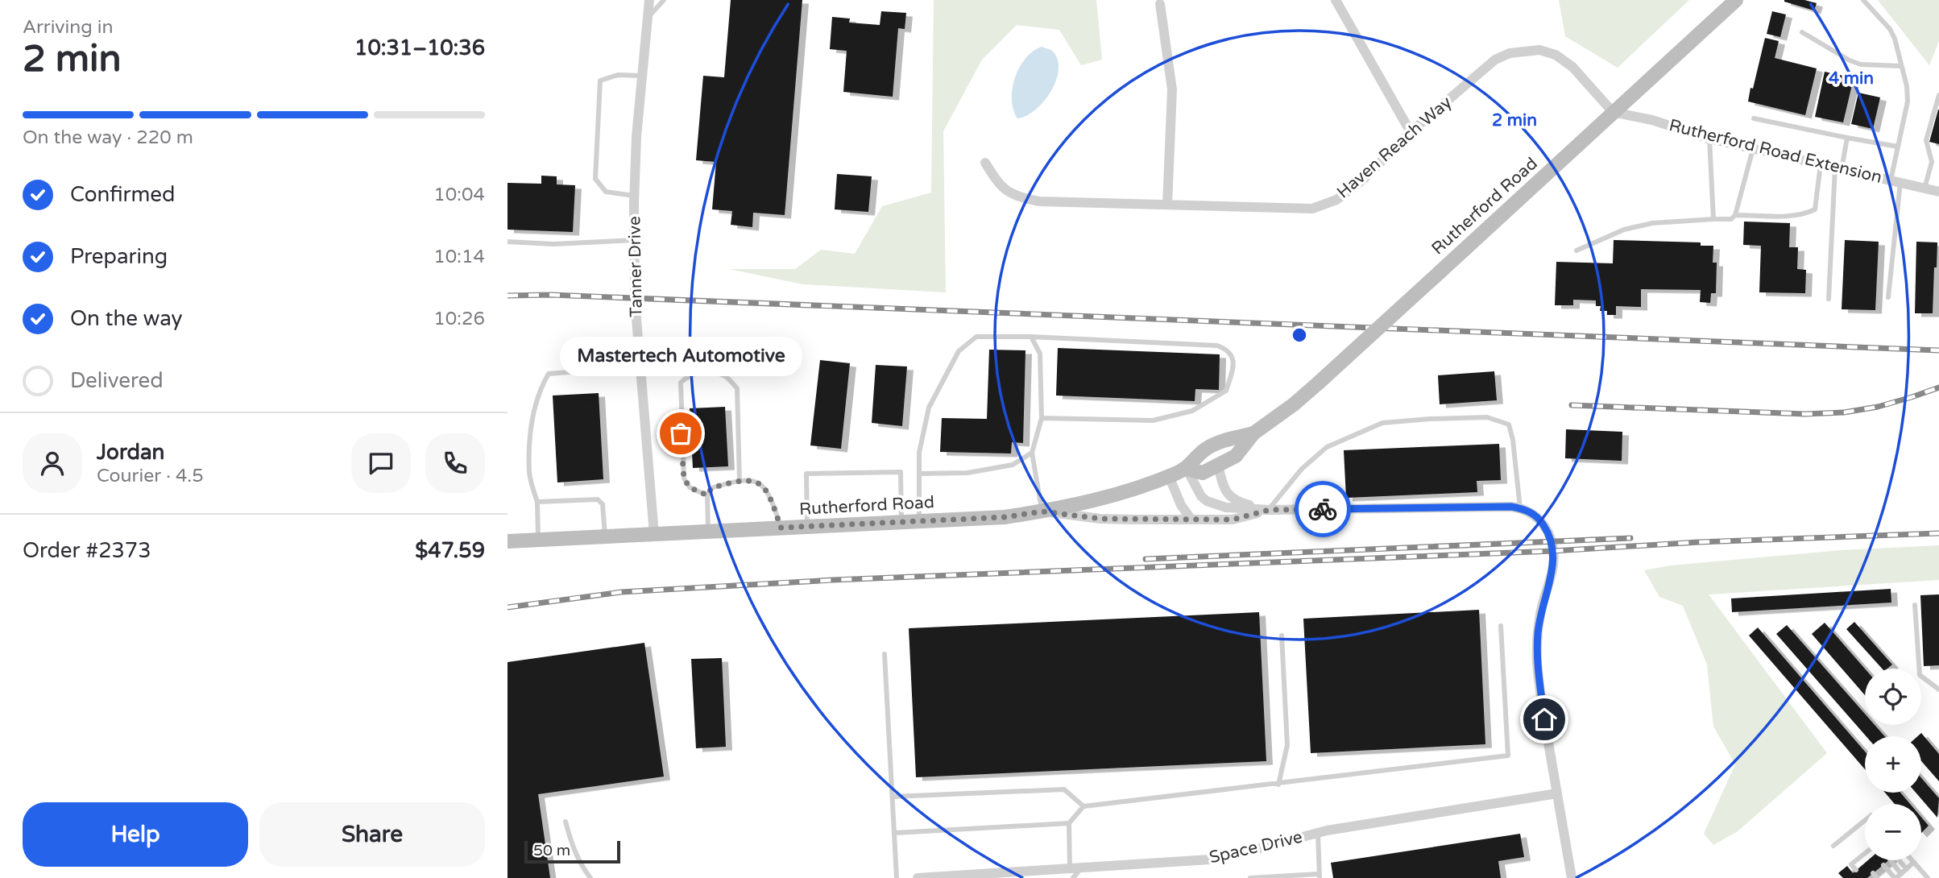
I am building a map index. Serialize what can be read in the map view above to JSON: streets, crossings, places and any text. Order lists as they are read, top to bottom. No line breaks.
{"streets":{"street":["Haven Reach Way","Rutherford Road Extension","Rutherford Road","Tanner Drive","Space Drive"]},"crossings":[["Haven Reach Way","Rutherford Road Extension"],["Haven Reach Way","Rutherford Road"],["Rutherford Road Extension","Rutherford Road"],["Rutherford Road","Tanner Drive"]],"places":["Mastertech Automotive"],"scale_bar":"50 m","page":{"heading":["2 min","Arriving in","10:31–10:36"],"panel":["Jordan","Courier · 4.5","Order #2373","$47.59"],"bar":"On the way · 220 m","list":[["Confirmed","10:04"],["Preparing","10:14"],["On the way","10:26"],"Delivered"],"bubble":"Mastertech Automotive","map_buttons":["+","−"],"buttons":["Help","Share"],"scale":"50 m"},"rings":["4 min","2 min"]}
